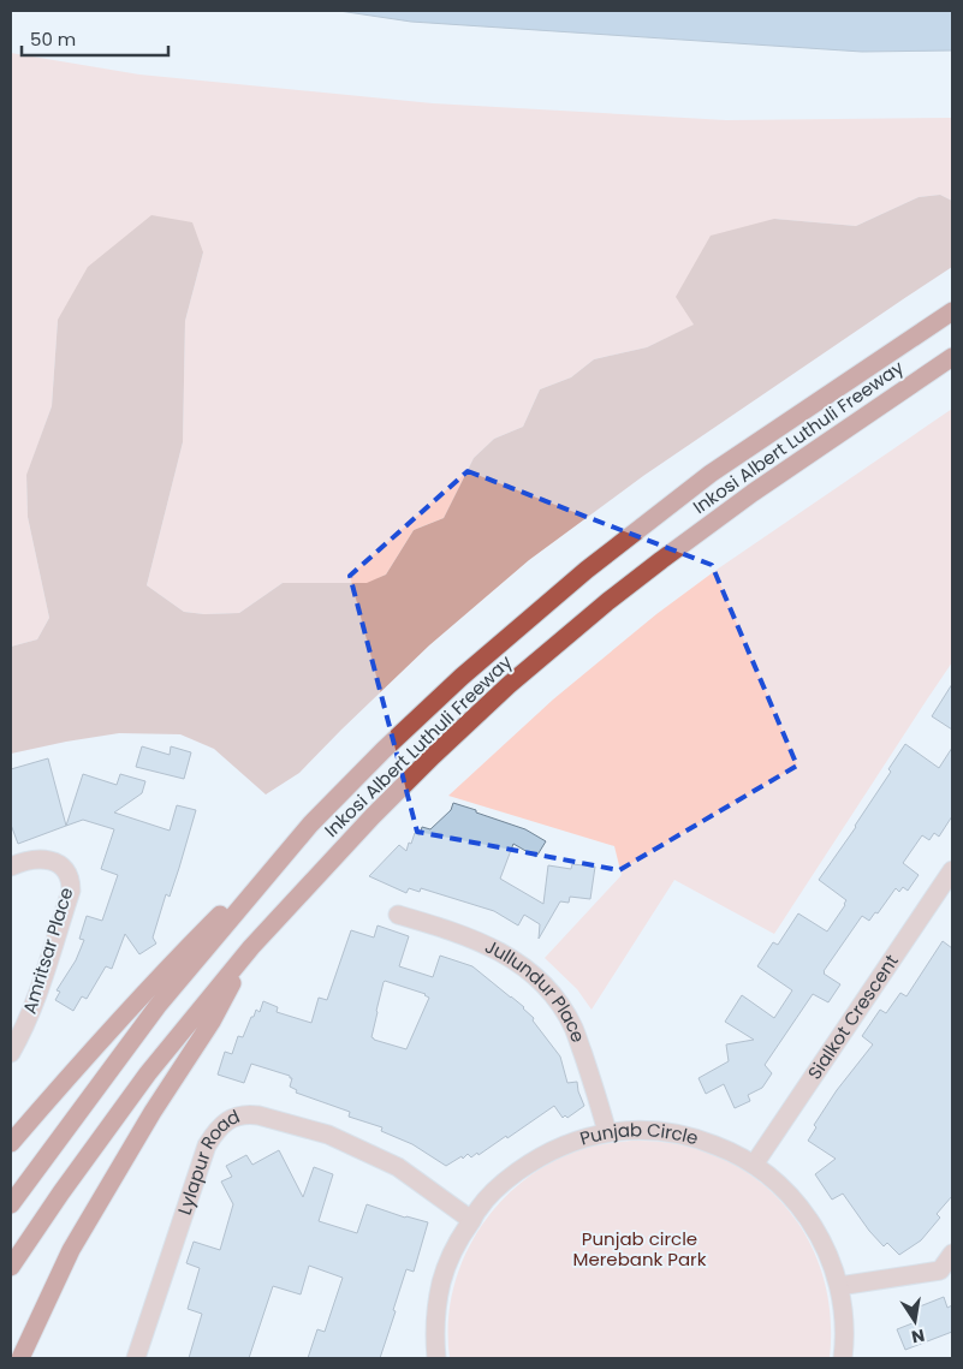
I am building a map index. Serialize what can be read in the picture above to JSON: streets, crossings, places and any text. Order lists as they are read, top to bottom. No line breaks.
{"streets":{"highway":["Inkosi Albert Luthuli Freeway"],"street":["Amritsar Place","Jullundur Place","Sialkot Crescent","Punjab Circle","Lylapur Road"]},"crossings":[["Jullundur Place","Punjab Circle"],["Sialkot Crescent","Punjab Circle"],["Punjab Circle","Lylapur Road"]],"parks":["Punjab circle Merebank Park"],"scale_bar":"50 m","north":"bottom"}
